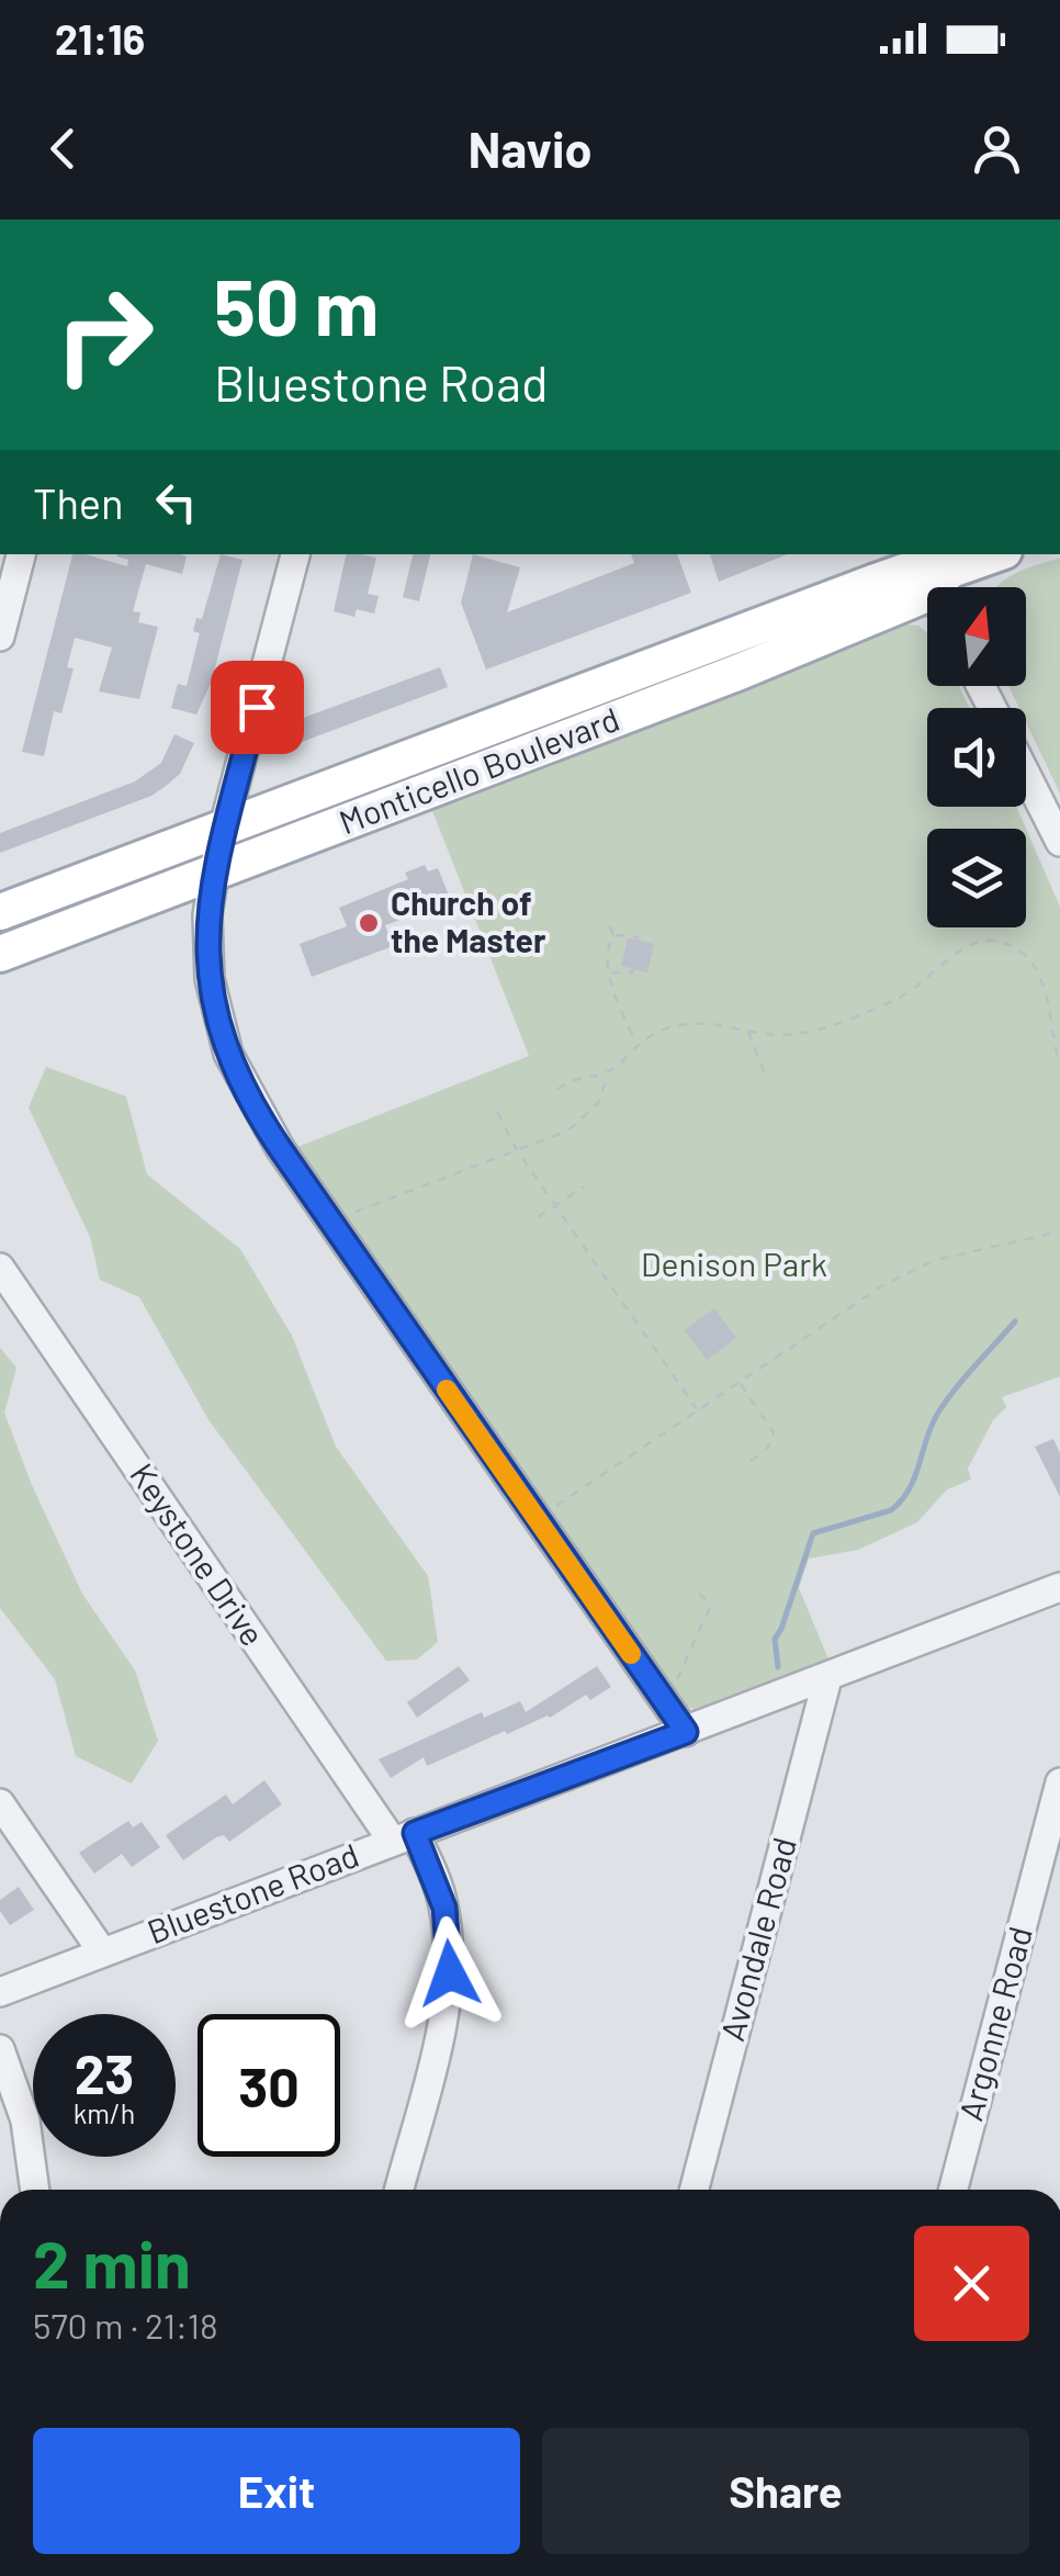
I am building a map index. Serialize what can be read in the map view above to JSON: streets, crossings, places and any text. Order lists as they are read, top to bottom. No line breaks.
{"streets":{"main road":["Monticello Boulevard"],"street":["Keystone Drive","Bluestone Road","Avondale Road","Argonne Road"]},"crossings":[["Keystone Drive","Bluestone Road"],["Bluestone Road","Avondale Road"]],"parks":["Denison Park"],"places":["Church of the Master"],"north":"top","page":{"status":"21:16","header":"Navio","turn":["50 m","Bluestone Road"],"then":"Then","speed":"23 km/h","limit":"30","heading":["2 min","570 m · 21:18"],"buttons":["Exit","Share"]}}
